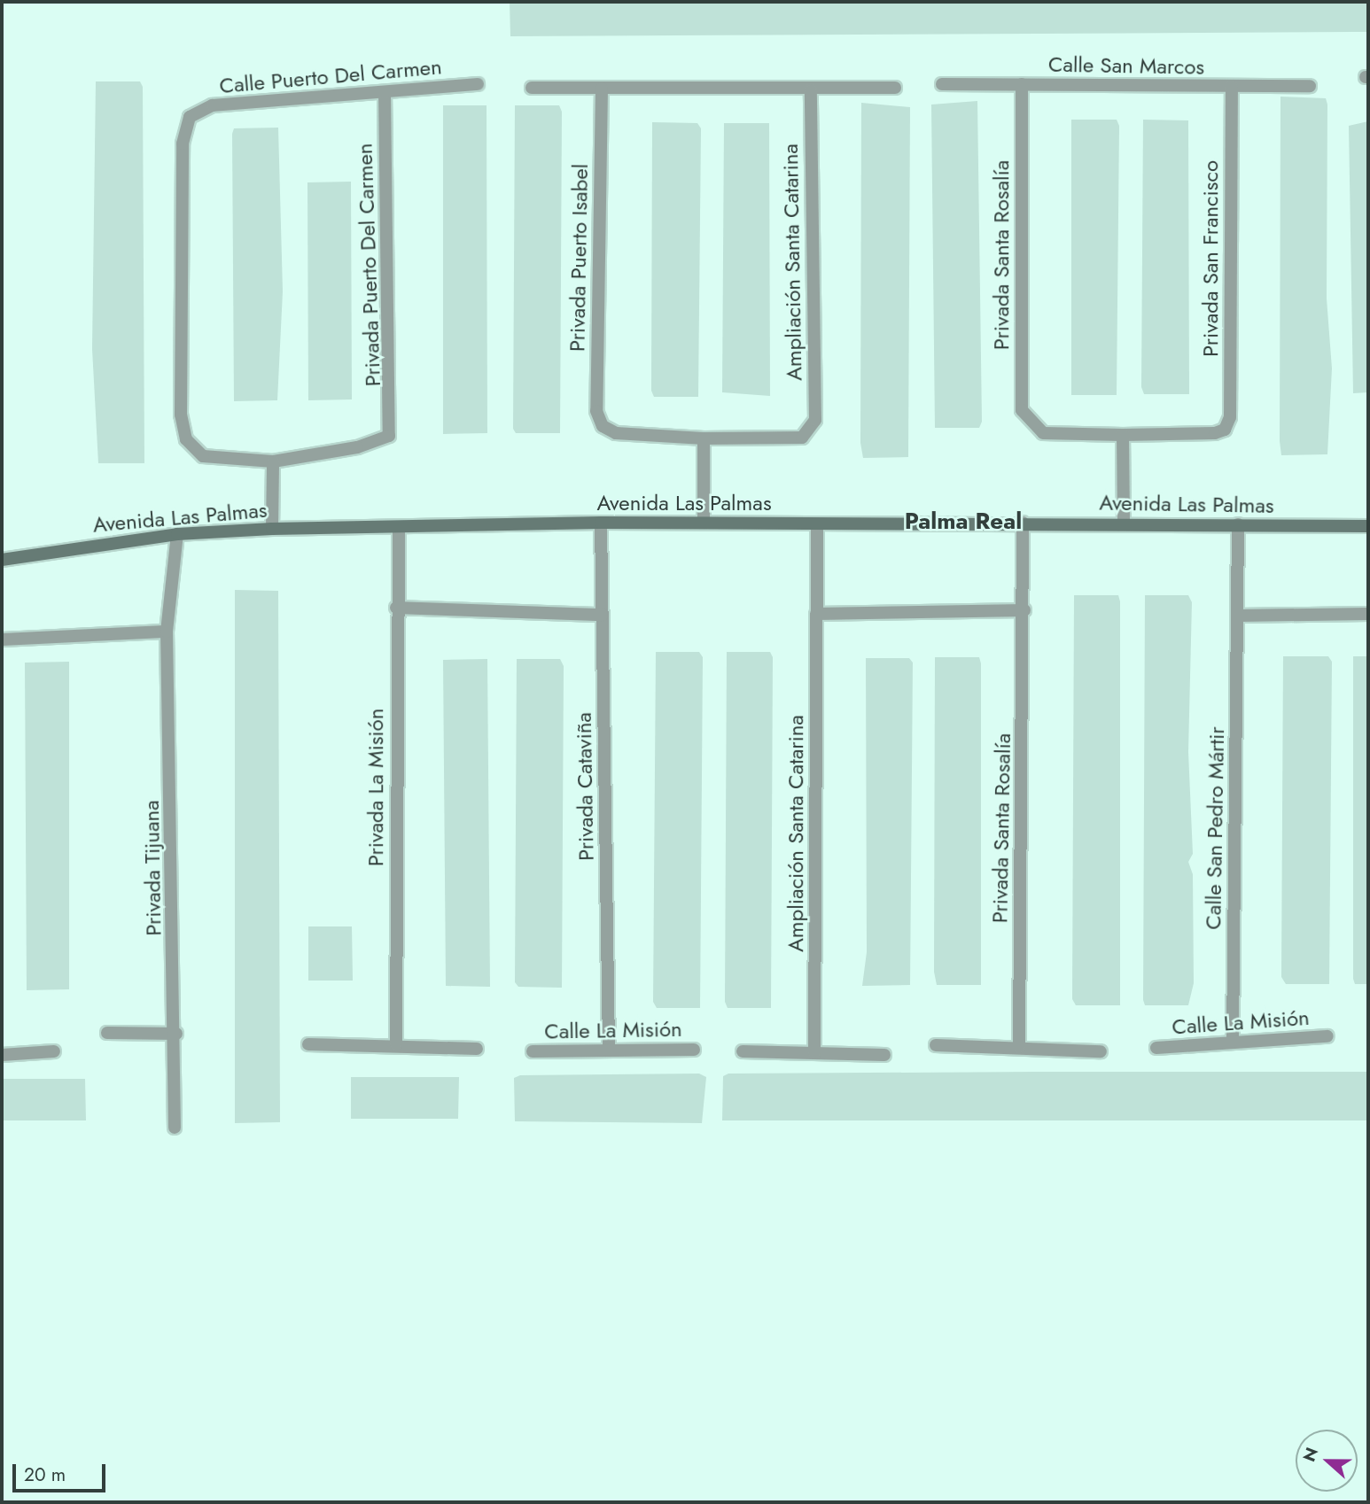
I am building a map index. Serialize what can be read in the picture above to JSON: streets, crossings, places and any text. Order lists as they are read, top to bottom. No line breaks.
{"streets":{"main road":["Avenida Las Palmas"],"street":["Calle San Marcos","Calle Puerto Del Carmen","Privada Santa Rosalía","Privada Puerto Isabel","Privada San Francisco","Ampliación Santa Catarina","Privada Puerto Del Carmen","Privada Cataviña","Privada La Misión","Calle San Pedro Mártir","Privada Tijuana","Calle La Misión"]},"crossings":[["Calle San Marcos","Privada Santa Rosalía"],["Calle San Marcos","Privada San Francisco"],["Calle Puerto Del Carmen","Privada Puerto Del Carmen"],["Privada Santa Rosalía","Privada San Francisco"],["Privada Santa Rosalía","Avenida Las Palmas"],["Privada Puerto Isabel","Ampliación Santa Catarina"],["Ampliación Santa Catarina","Avenida Las Palmas"],["Avenida Las Palmas","Privada Cataviña"],["Avenida Las Palmas","Privada La Misión"],["Avenida Las Palmas","Calle San Pedro Mártir"],["Avenida Las Palmas","Privada Tijuana"],["Privada Cataviña","Calle La Misión"],["Calle San Pedro Mártir","Calle La Misión"]],"districts":["Palma Real"],"scale_bar":"20 m","north":"left"}
